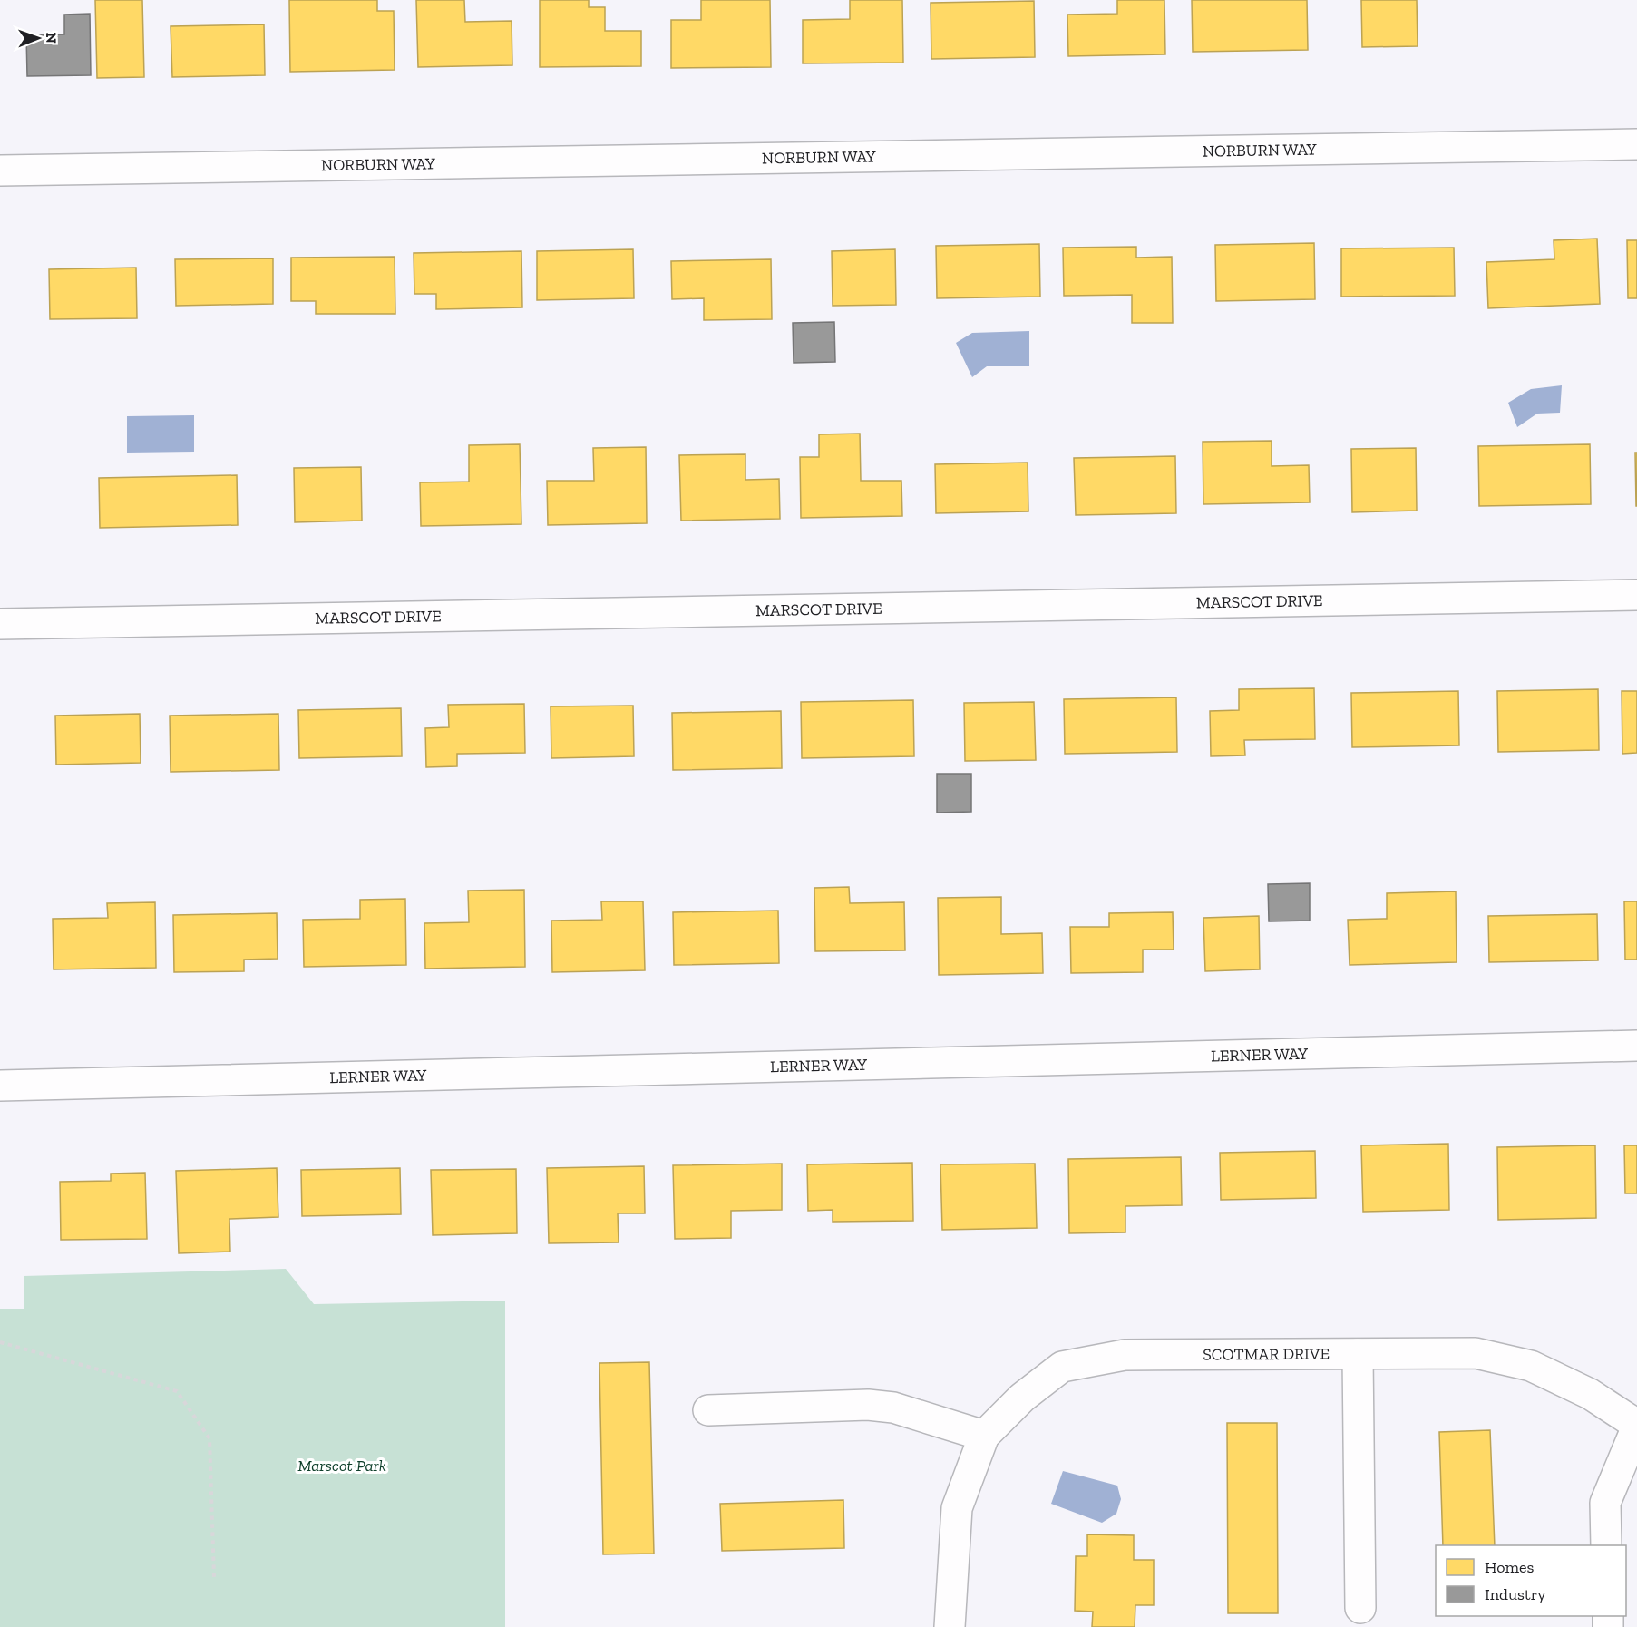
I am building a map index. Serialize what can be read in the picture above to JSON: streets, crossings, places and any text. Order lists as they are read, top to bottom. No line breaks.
{"streets":{"street":["NORBURN WAY","MARSCOT DRIVE","LERNER WAY","SCOTMAR DRIVE"]},"parks":["Marscot Park"],"legend":["Homes","Industry"],"north":"right"}
